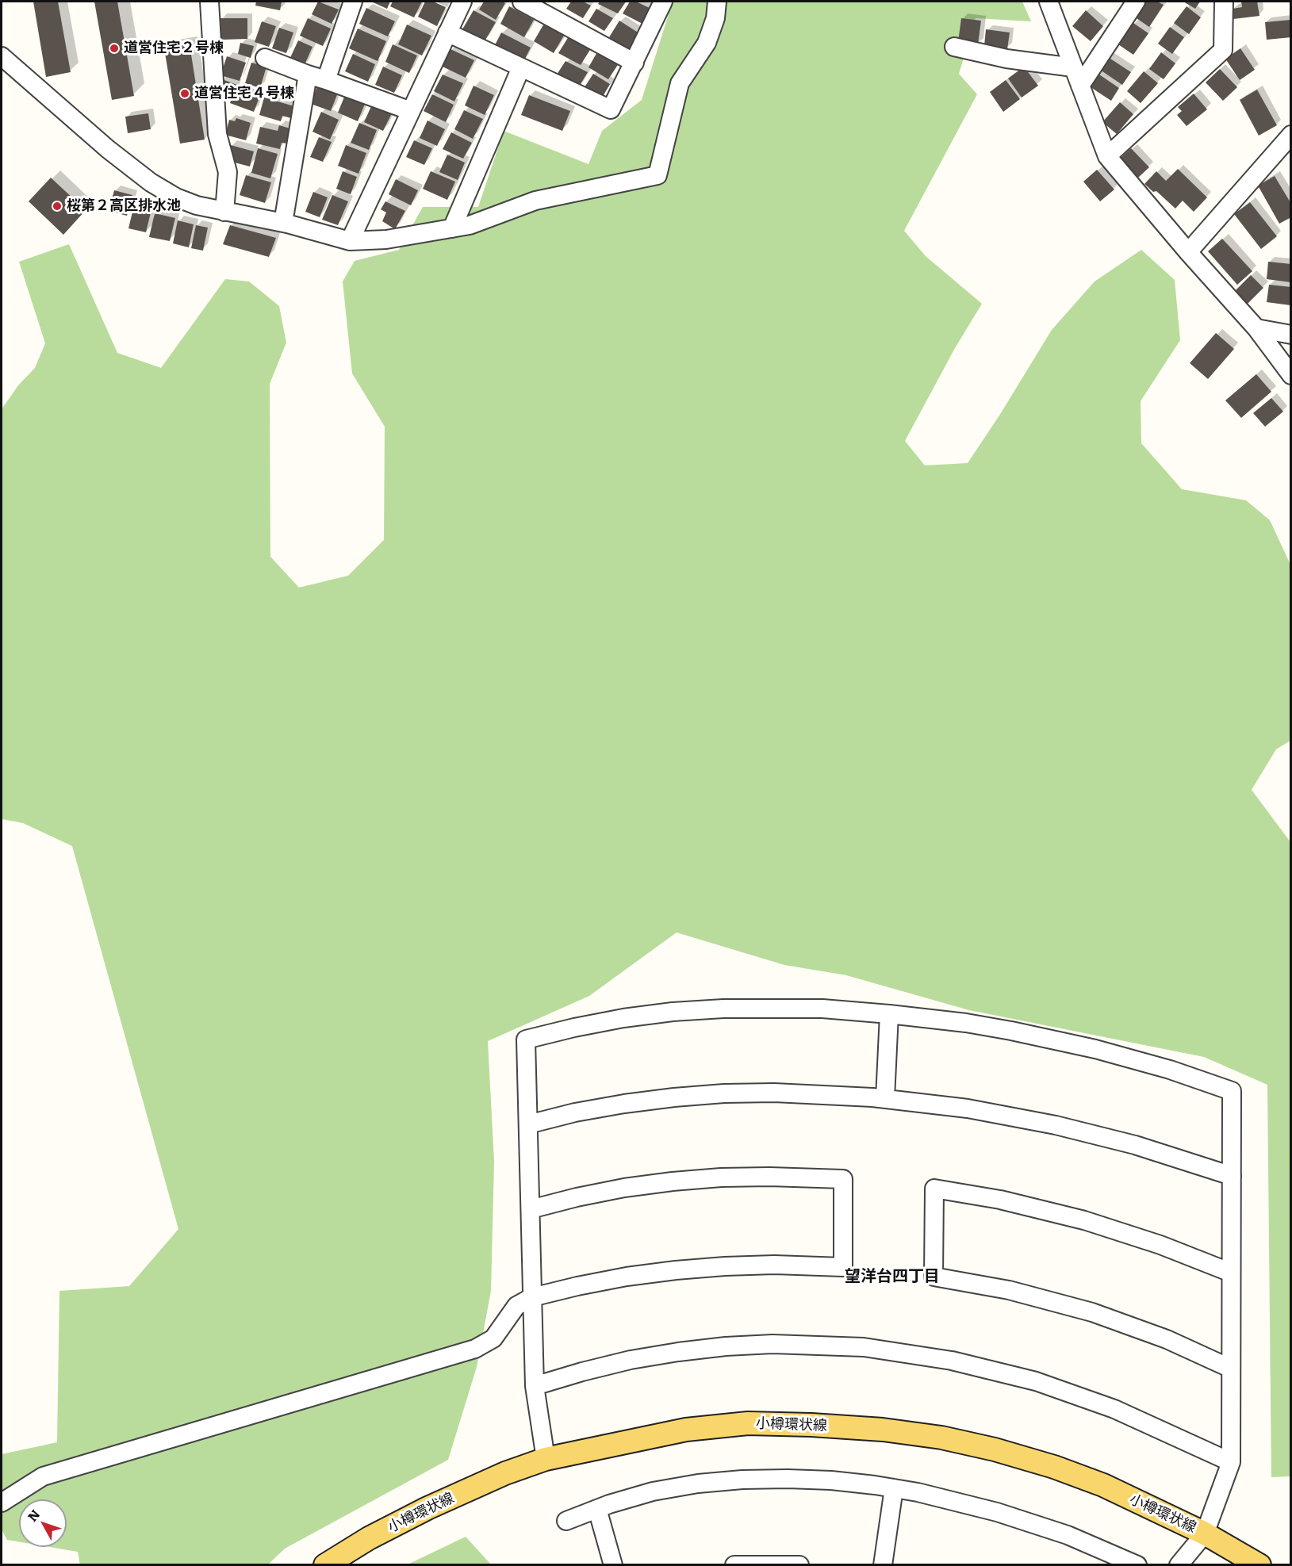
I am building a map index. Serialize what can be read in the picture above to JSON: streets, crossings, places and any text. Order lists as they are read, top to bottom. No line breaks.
{"streets":{"main road":["小樽環状線"]},"districts":["望洋台四丁目"],"places":["道営住宅２号棟","道営住宅４号棟","桜第２高区排水池"],"north":"top left"}
